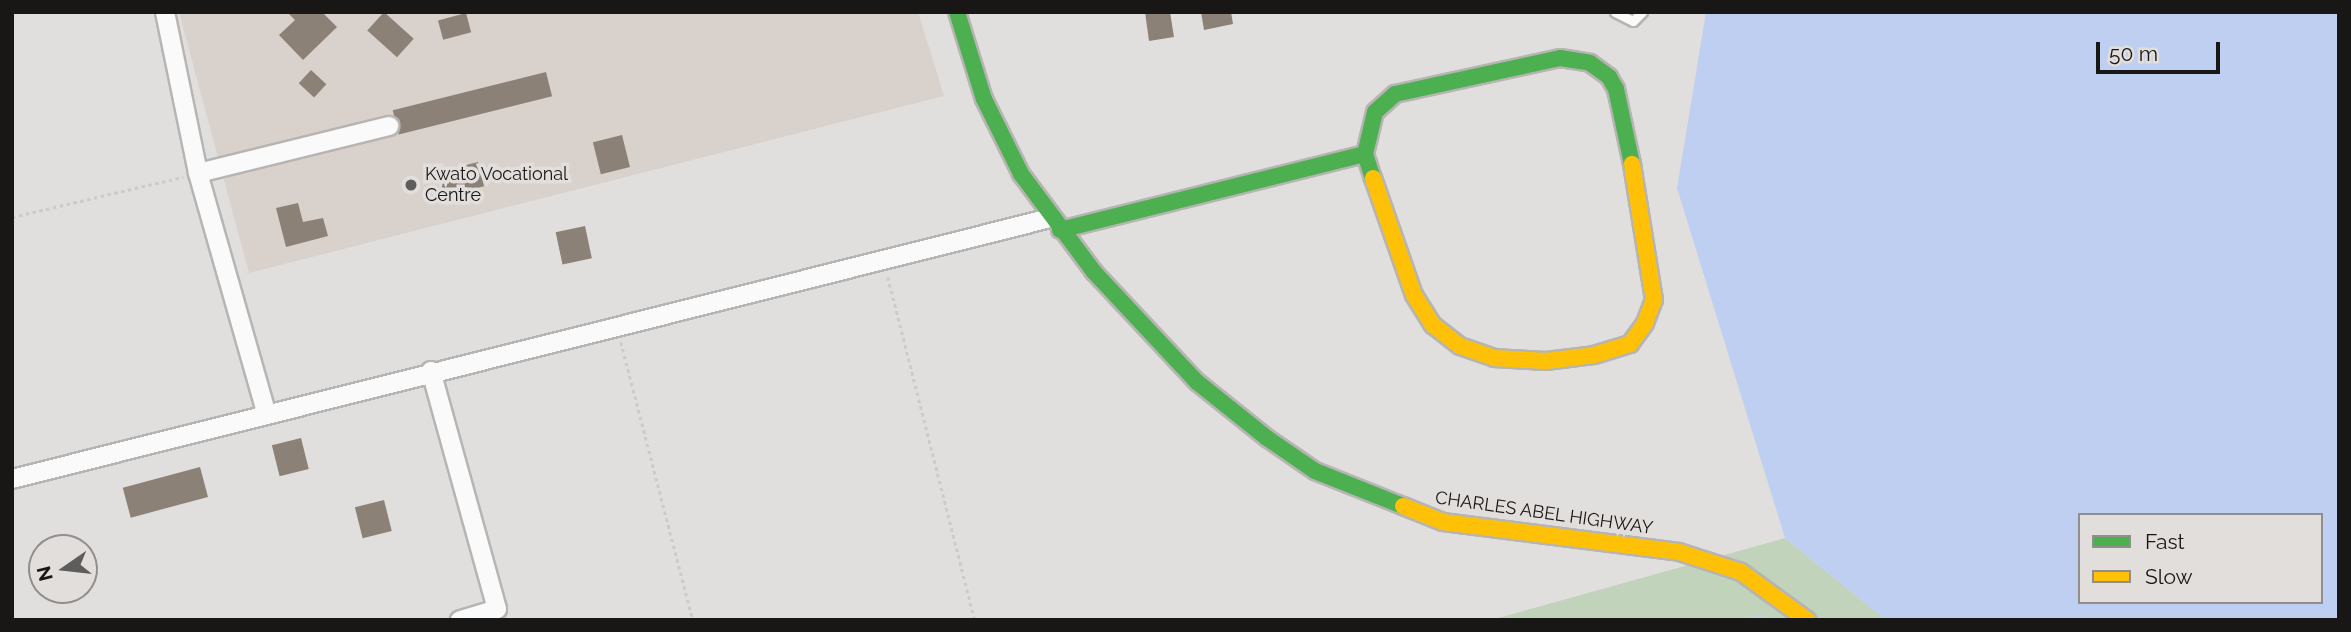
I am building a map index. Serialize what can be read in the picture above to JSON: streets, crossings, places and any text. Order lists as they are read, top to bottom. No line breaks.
{"streets":{"street":["CHARLES ABEL HIGHWAY"]},"places":["Kwato Vocational Centre"],"legend":["Fast","Slow"],"scale_bar":"50 m","north":"left"}
